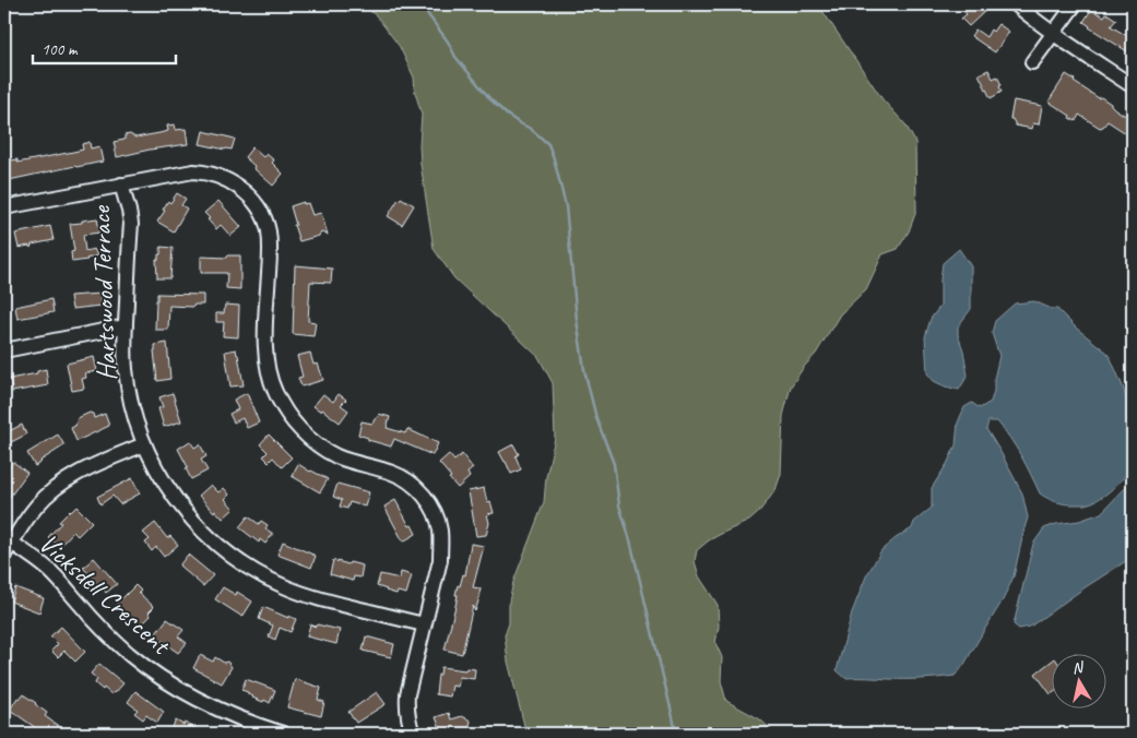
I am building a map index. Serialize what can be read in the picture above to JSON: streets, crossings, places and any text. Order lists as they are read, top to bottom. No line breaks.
{"streets":{"street":["Hartswood Terrace","Vicksdell Crescent"]},"scale_bar":"100 m","north":"top"}
